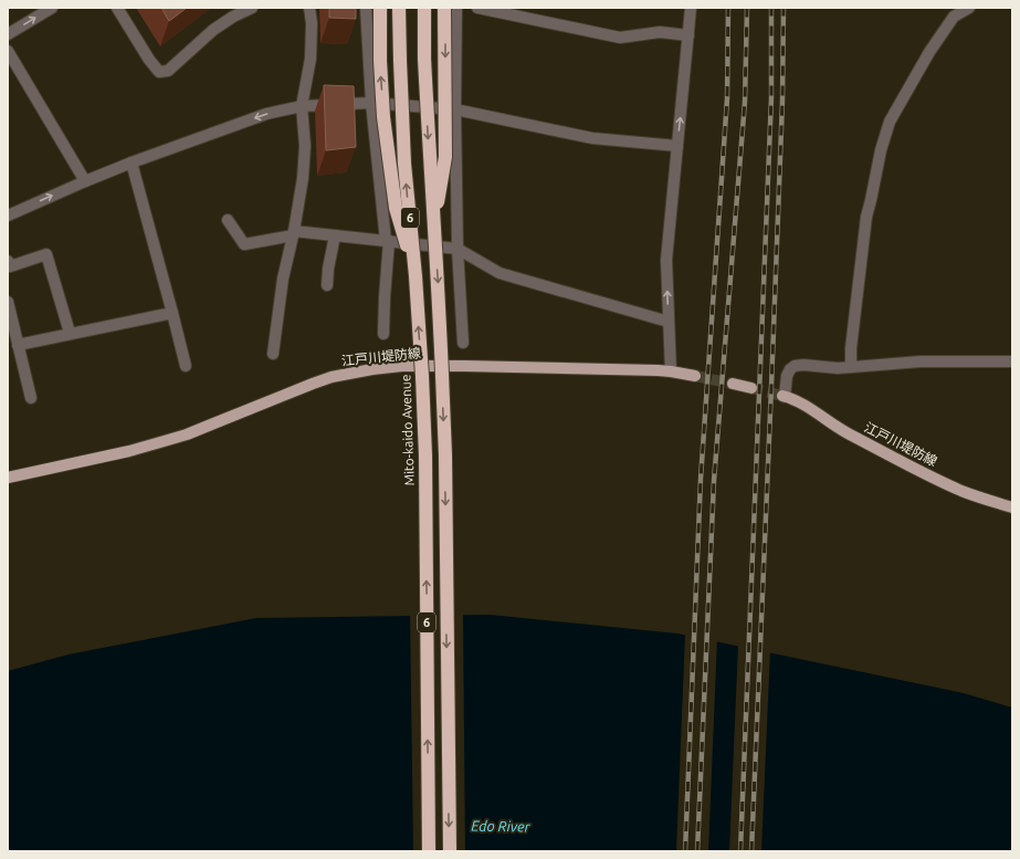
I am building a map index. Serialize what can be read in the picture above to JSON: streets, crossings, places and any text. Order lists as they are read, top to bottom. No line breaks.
{"streets":{"highway":["6","Mito-kaido Avenue"],"main road":["江戸川堤防線"]},"water":["Edo River"]}
